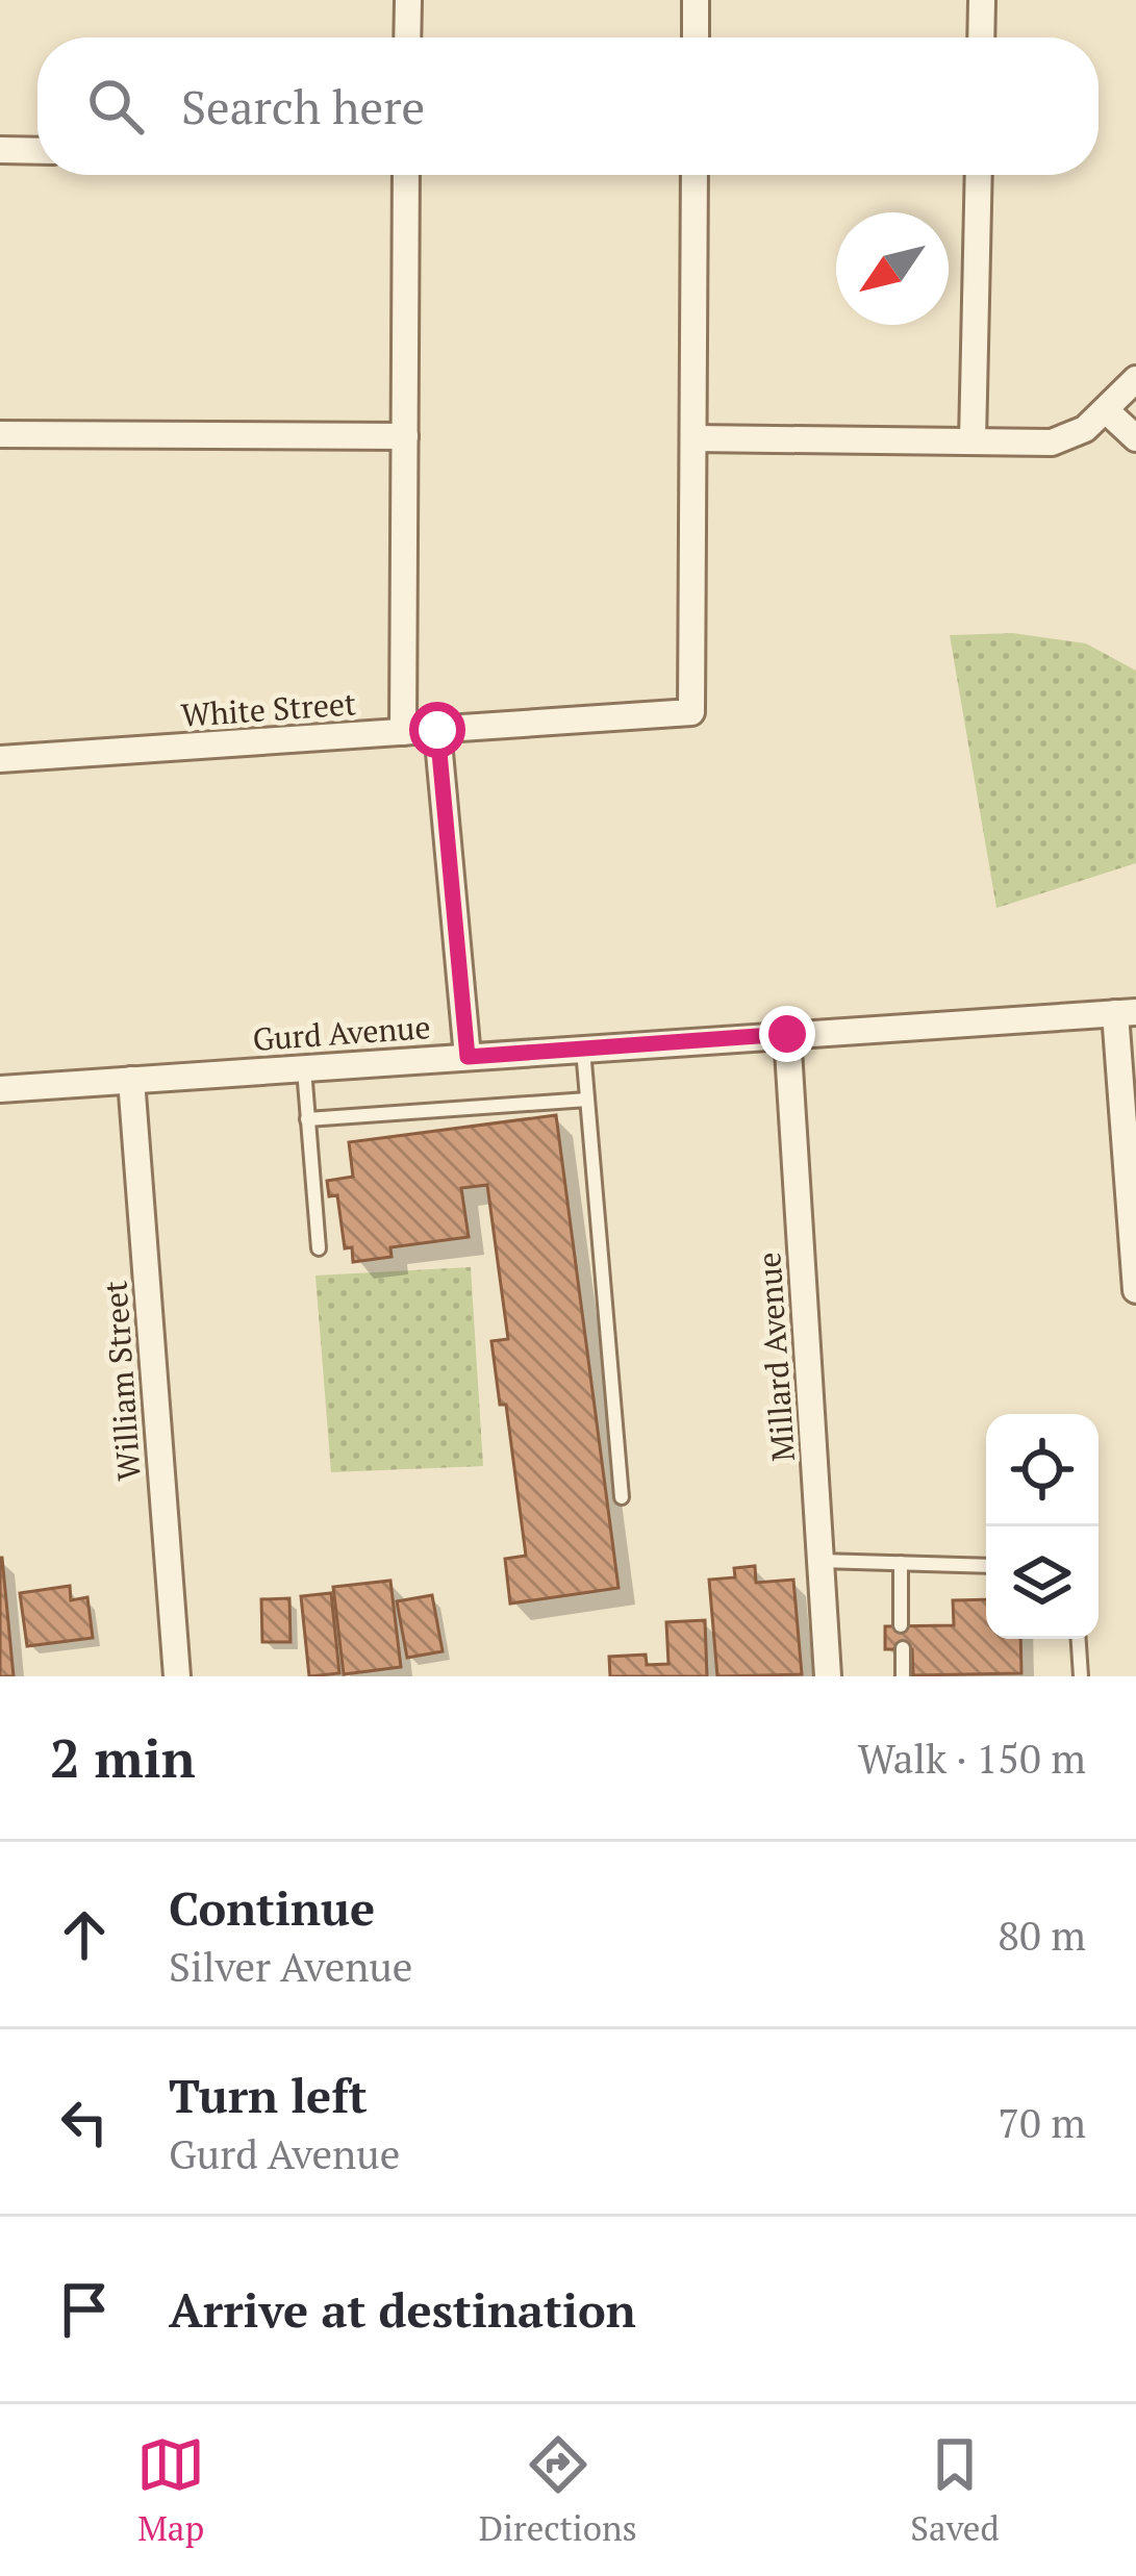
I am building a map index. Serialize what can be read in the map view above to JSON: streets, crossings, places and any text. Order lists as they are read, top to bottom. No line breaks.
{"streets":{"street":["White Street","Gurd Avenue","Millard Avenue","William Street"]},"crossings":[["Gurd Avenue","Millard Avenue"],["Gurd Avenue","William Street"]],"north":"bottom left","page":{"search":"Search here","heading":["2 min","Walk · 150 m"],"list":[["Continue","Silver Avenue","80 m"],["Turn left","Gurd Avenue","70 m"],"Arrive at destination"],"nav":["Map","Directions","Saved"]}}
